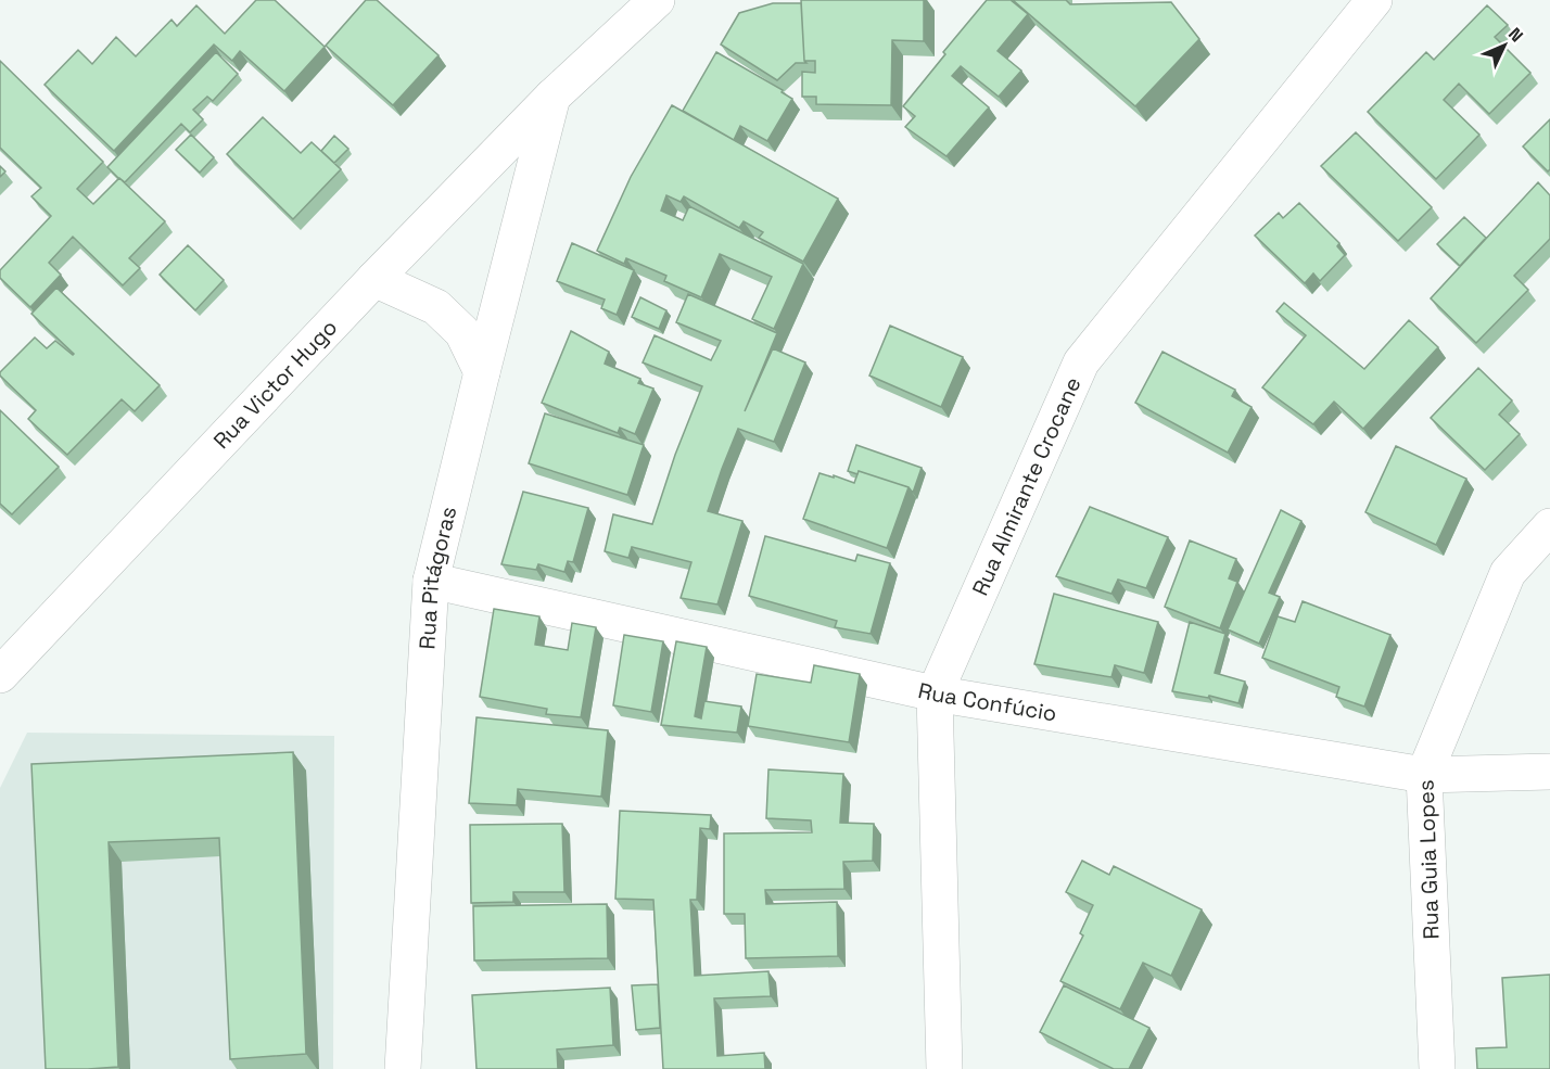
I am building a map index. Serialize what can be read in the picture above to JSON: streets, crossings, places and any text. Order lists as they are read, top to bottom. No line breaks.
{"streets":{"street":["Rua Victor Hugo","Rua Almirante Crocane","Rua Pitágoras","Rua Confúcio","Rua Guia Lopes"]},"crossings":[["Rua Victor Hugo","Rua Pitágoras"],["Rua Almirante Crocane","Rua Confúcio"],["Rua Pitágoras","Rua Confúcio"],["Rua Confúcio","Rua Guia Lopes"]],"north":"top right"}
